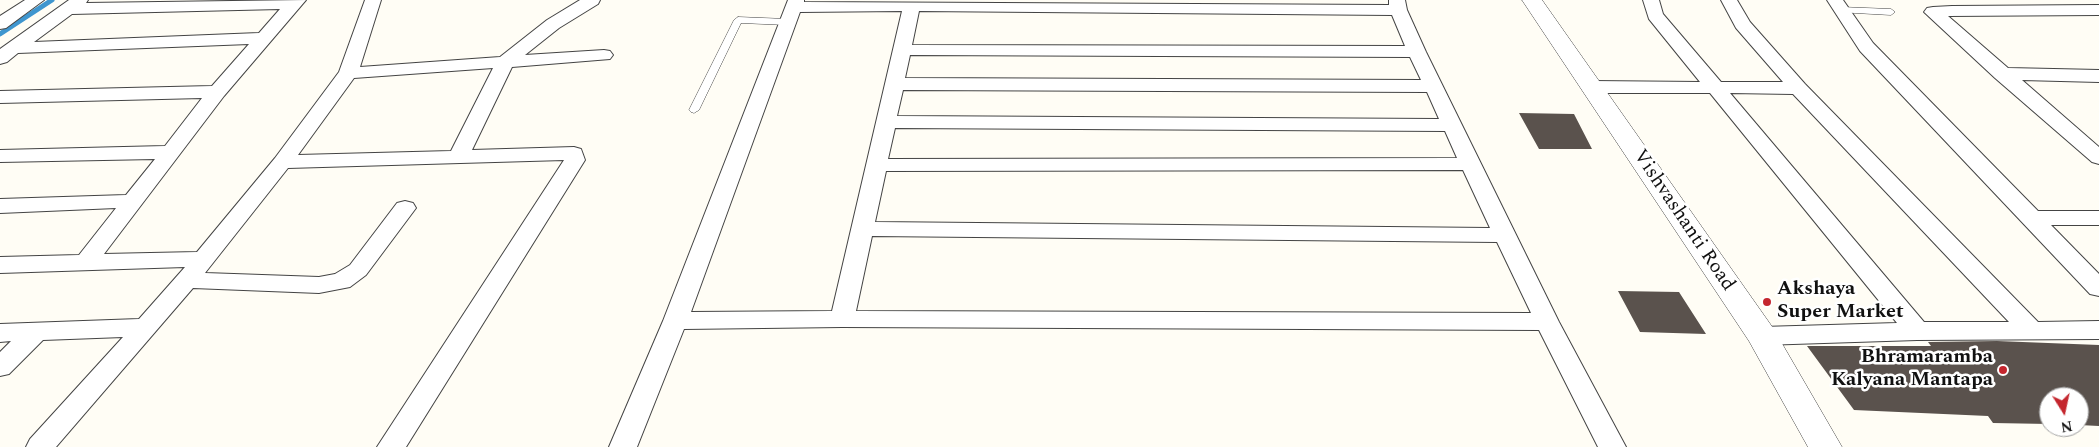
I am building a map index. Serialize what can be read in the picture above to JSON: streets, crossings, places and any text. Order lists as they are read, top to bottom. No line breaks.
{"streets":{"street":["Vishvashanti Road"]},"places":["Akshaya Super Market","Bhramaramba Kalyana Mantapa"],"north":"bottom"}
